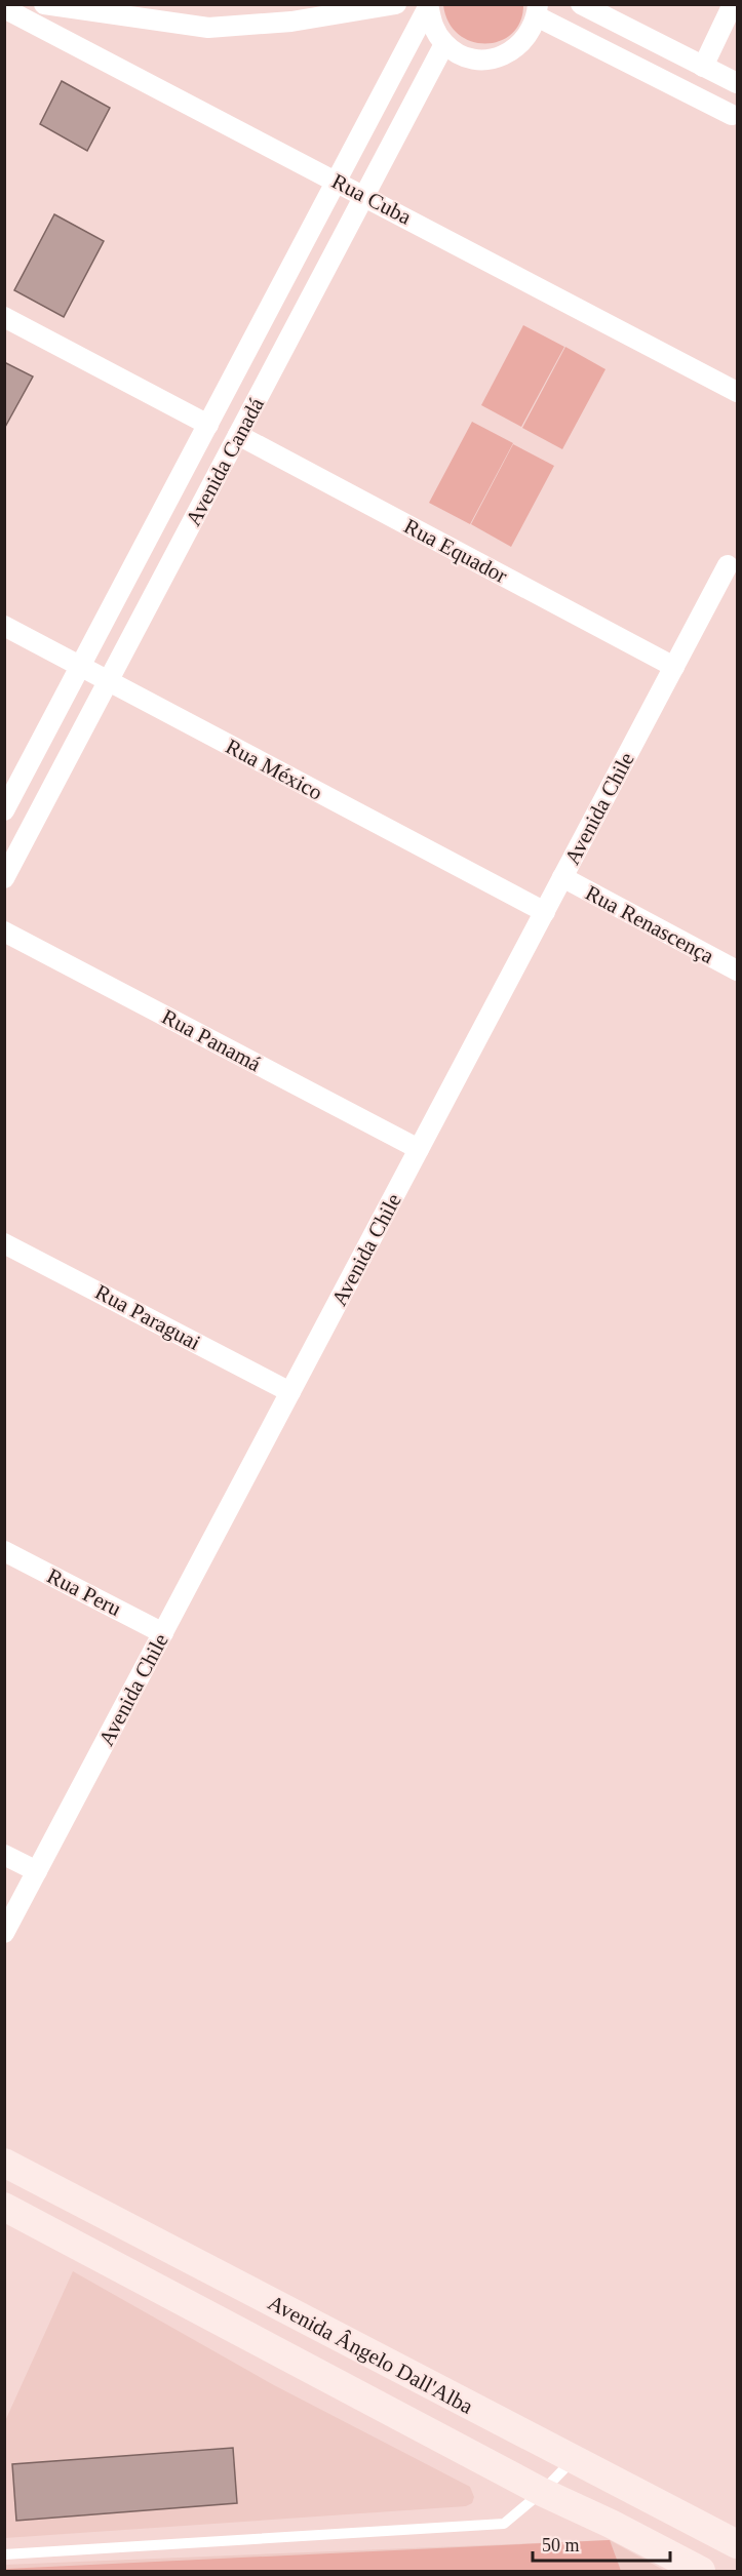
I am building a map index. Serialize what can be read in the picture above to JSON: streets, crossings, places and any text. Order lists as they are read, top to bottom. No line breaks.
{"streets":{"main road":["Avenida Ângelo Dall'Alba"],"street":["Rua Cuba","Avenida Canadá","Rua Equador","Rua México","Avenida Chile","Rua Renascença","Rua Panamá","Rua Paraguai","Rua Peru"]},"crossings":[["Rua Cuba","Avenida Canadá"],["Avenida Canadá","Rua Equador"],["Avenida Canadá","Rua México"],["Rua Equador","Avenida Chile"],["Rua México","Avenida Chile"],["Avenida Chile","Rua Renascença"],["Avenida Chile","Rua Panamá"],["Avenida Chile","Rua Paraguai"],["Avenida Chile","Rua Peru"]],"scale_bar":"50 m"}
